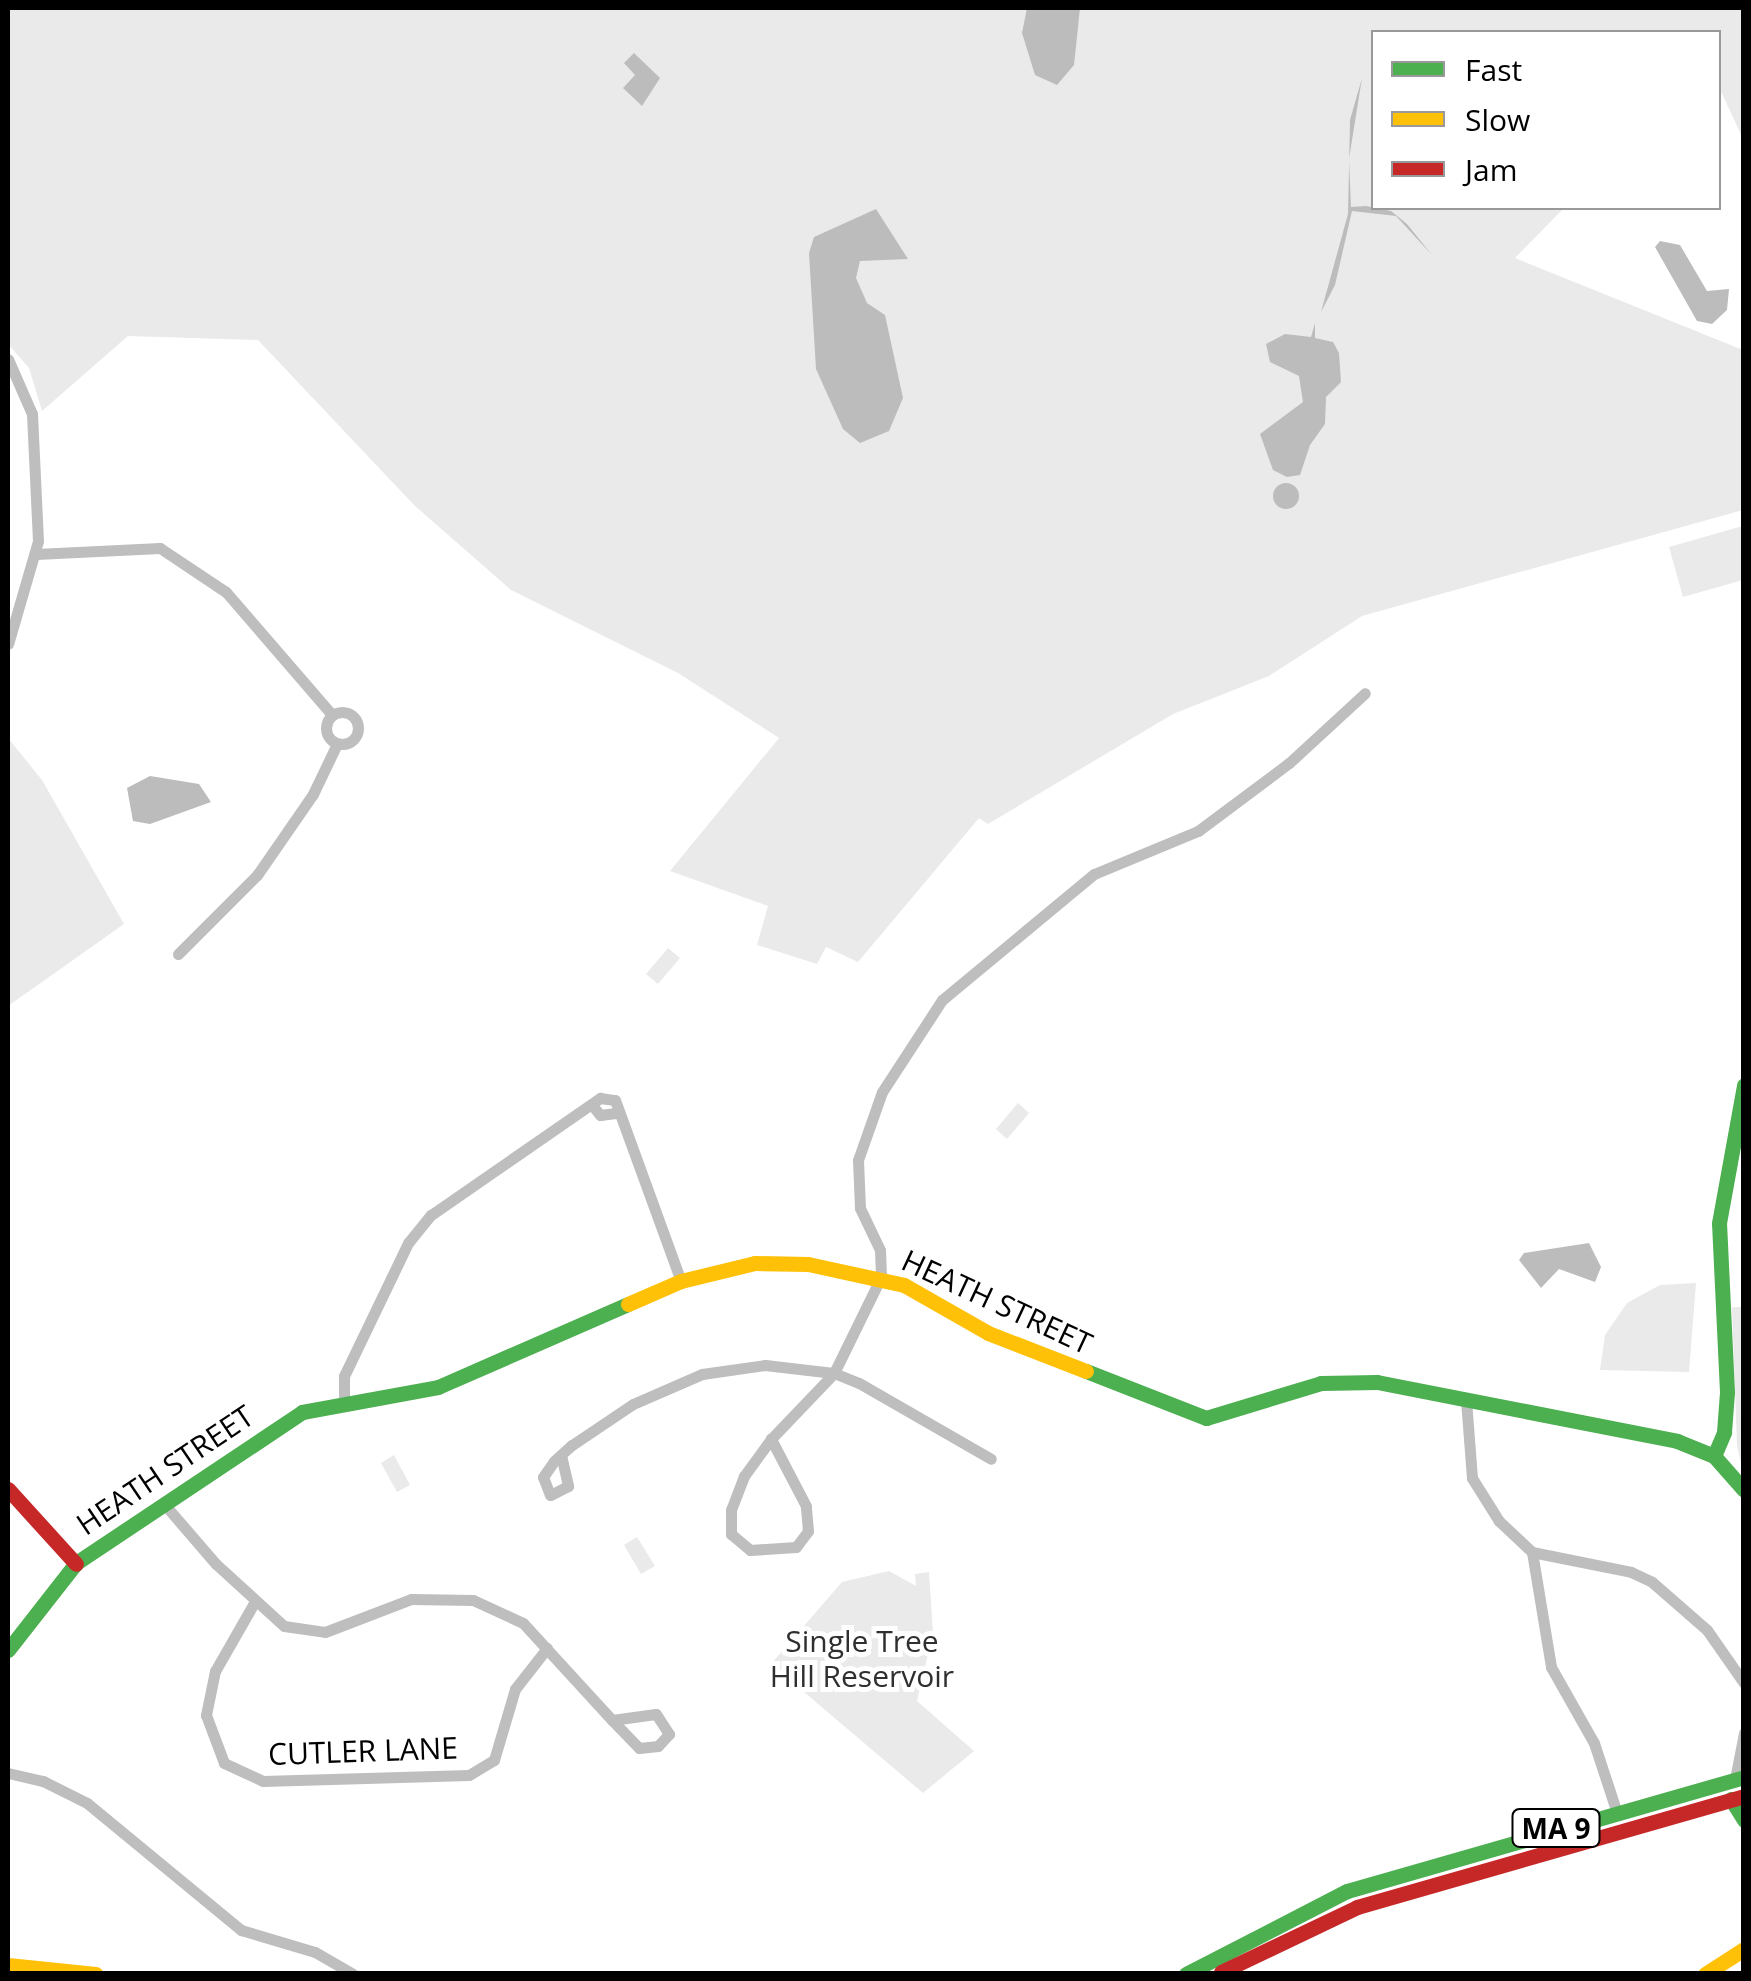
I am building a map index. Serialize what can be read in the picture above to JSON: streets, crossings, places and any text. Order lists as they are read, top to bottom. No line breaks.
{"streets":{"main road":["HEATH STREET","MA 9"],"street":["CUTLER LANE"]},"parks":["Single Tree Hill Reservoir"],"legend":["Fast","Slow","Jam"]}
